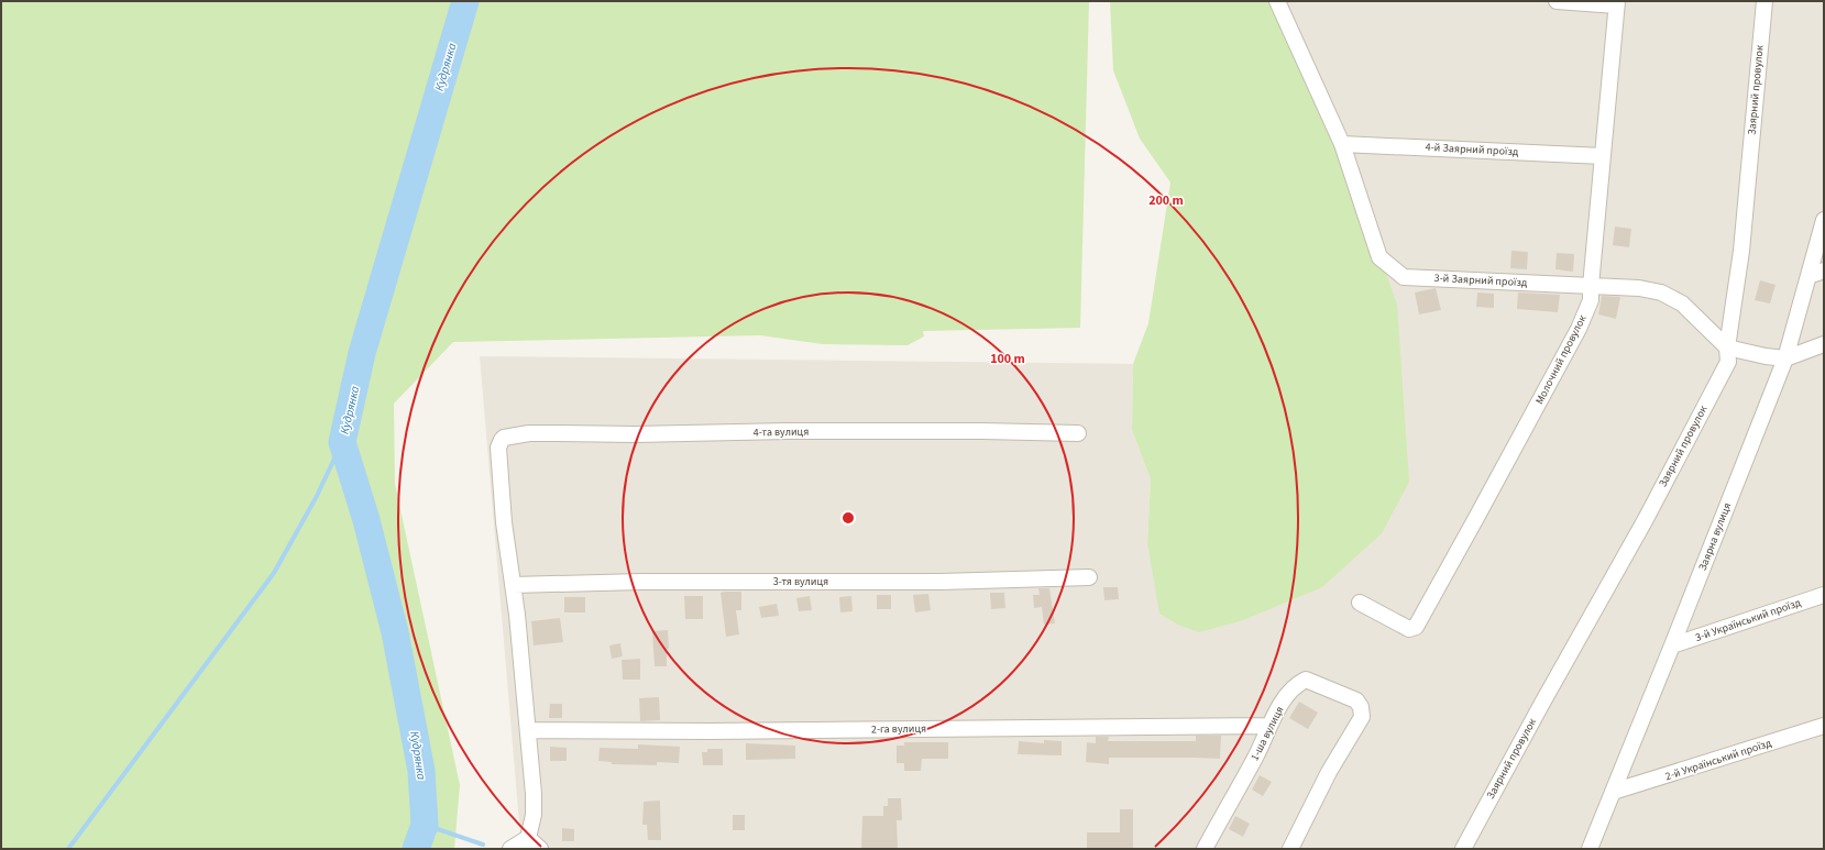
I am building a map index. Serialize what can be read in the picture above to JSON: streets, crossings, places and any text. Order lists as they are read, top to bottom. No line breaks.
{"streets":{"street":["Заярний провулок","4-й Заярний проїзд","3-й Заярний проїзд","Молочний провулок","4-та вулиця","Заярна вулиця","3-тя вулиця","3-й Український проїзд","2-га вулиця","1-ша вулиця","2-й Український проїзд"]},"crossings":[["Заярний провулок","3-й Заярний проїзд"],["4-й Заярний проїзд","3-й Заярний проїзд"],["4-й Заярний проїзд","Молочний провулок"],["3-й Заярний проїзд","Молочний провулок"],["4-та вулиця","3-тя вулиця"],["Заярна вулиця","3-й Український проїзд"],["Заярна вулиця","2-й Український проїзд"],["2-га вулиця","1-ша вулиця"]],"water":["Кудрянка"],"rings":["200 m","100 m"]}
